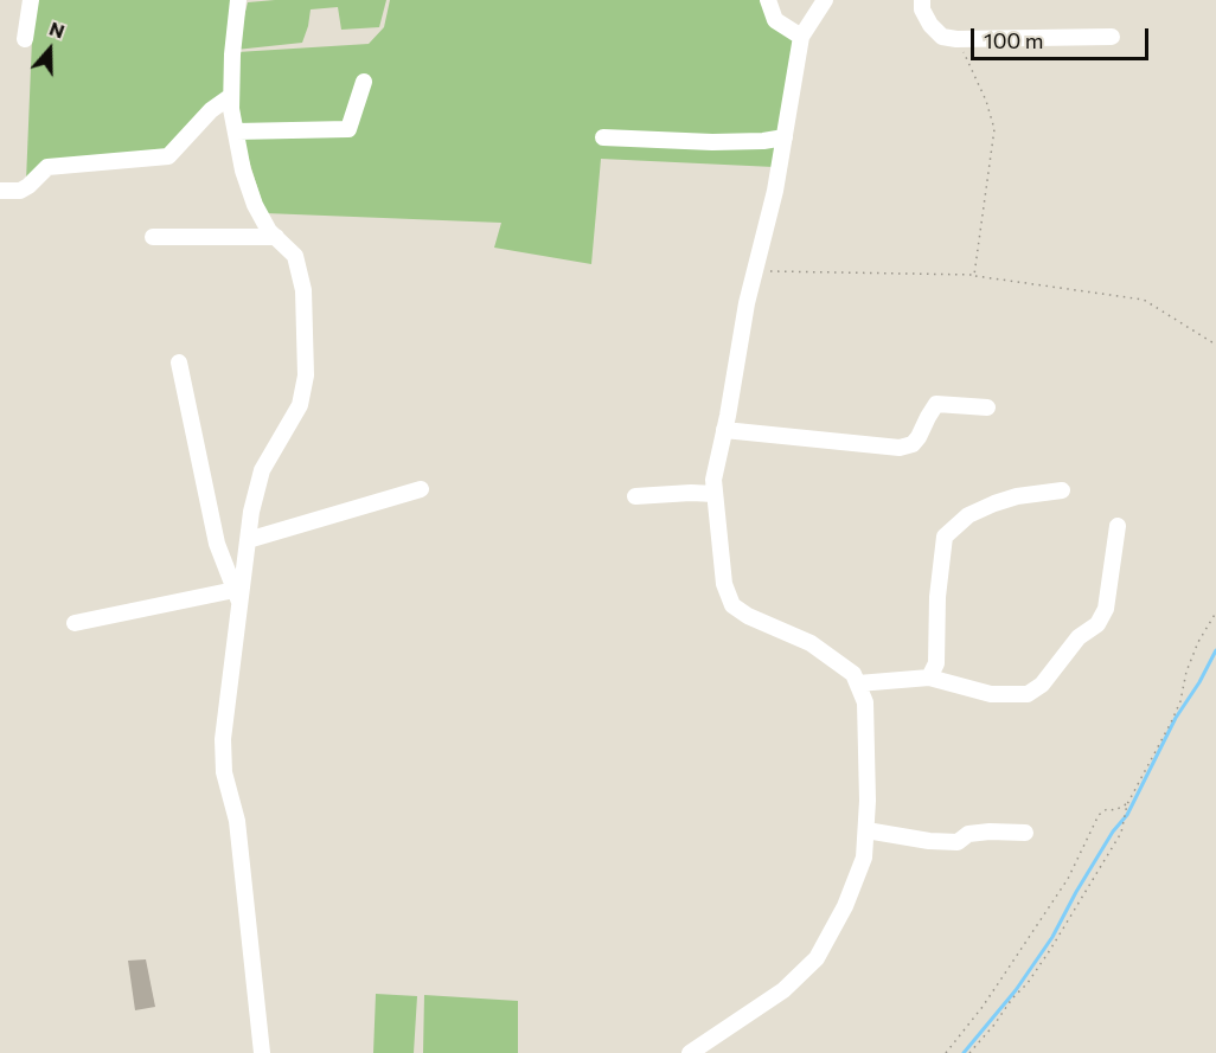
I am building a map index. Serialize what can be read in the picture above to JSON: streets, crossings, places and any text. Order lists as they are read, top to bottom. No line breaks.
{"scale_bar":"100 m","north":"top"}
